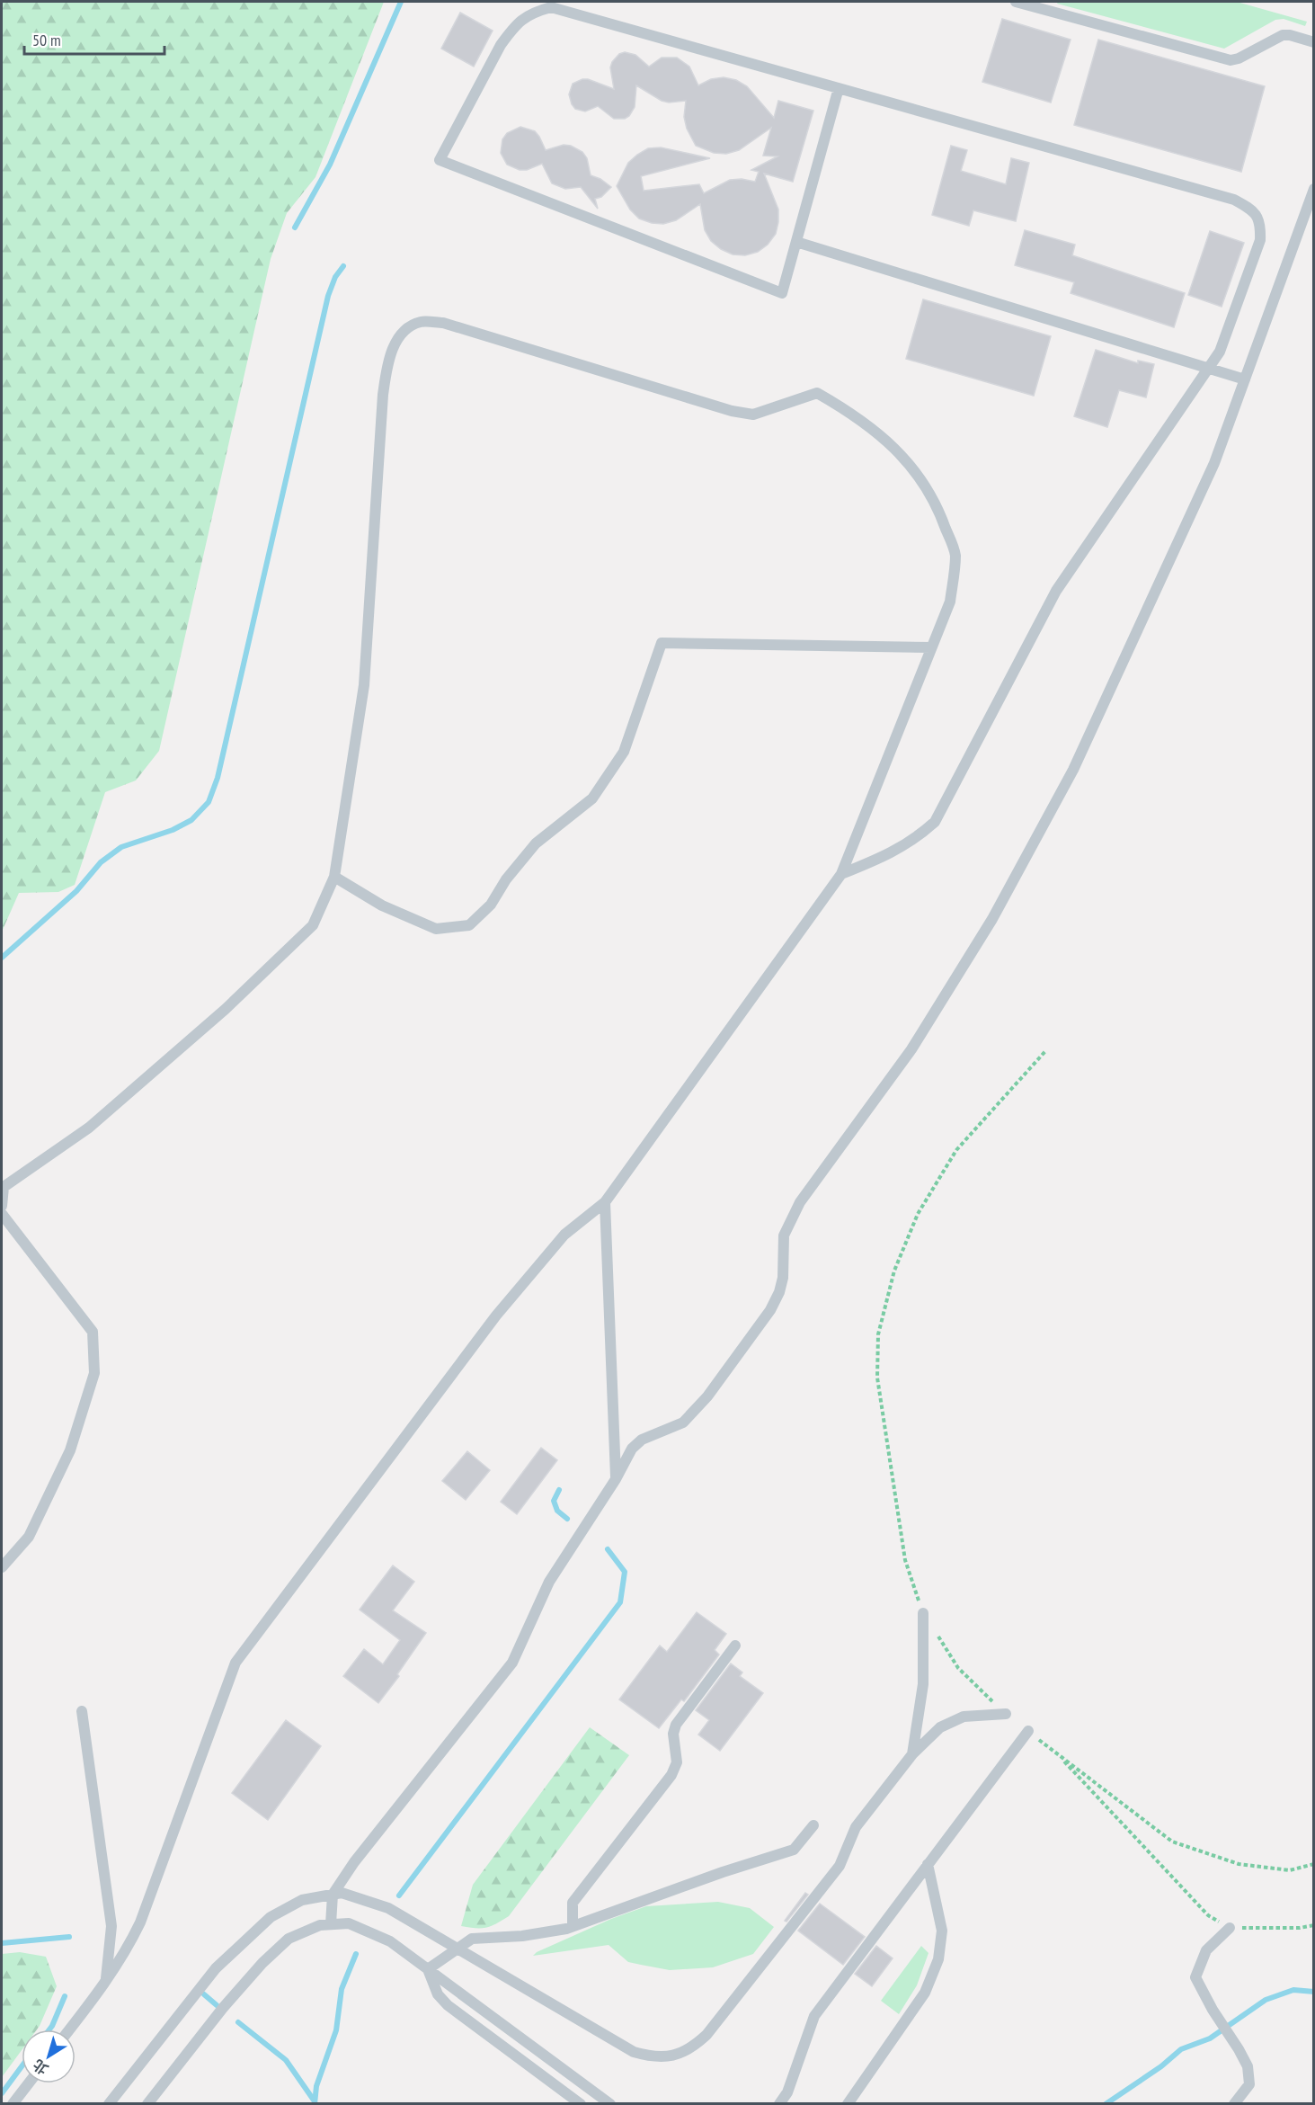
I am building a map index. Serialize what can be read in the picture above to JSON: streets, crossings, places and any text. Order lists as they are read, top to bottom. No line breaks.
{"scale_bar":"50 m","north":"bottom left"}
